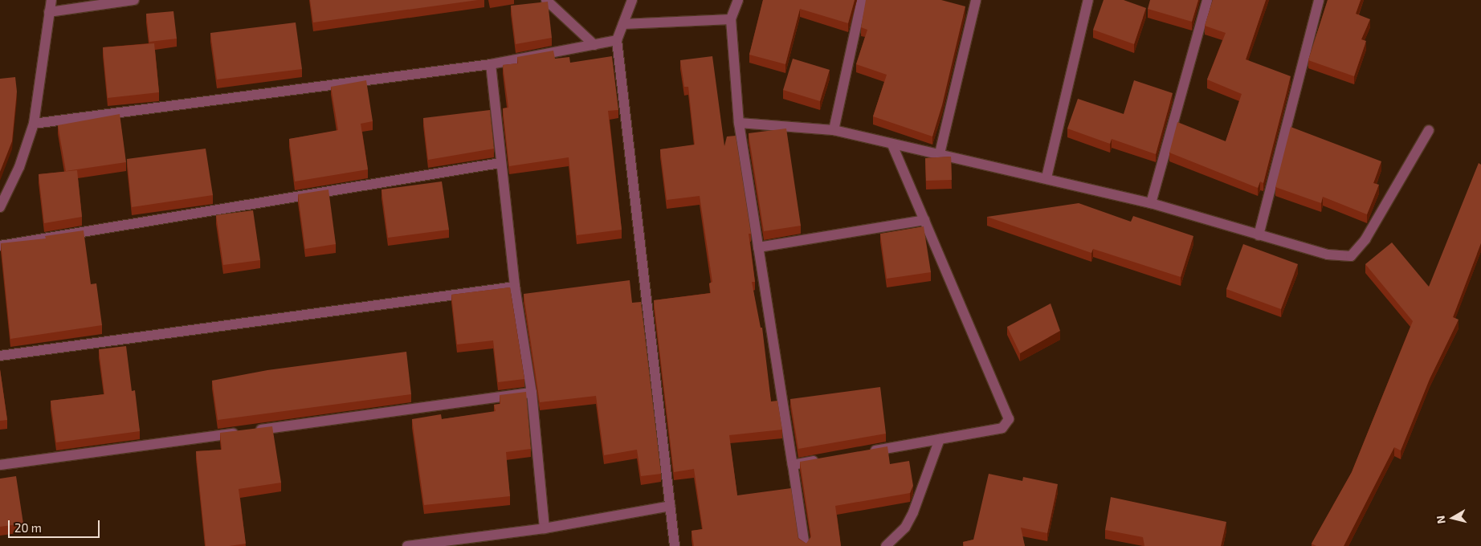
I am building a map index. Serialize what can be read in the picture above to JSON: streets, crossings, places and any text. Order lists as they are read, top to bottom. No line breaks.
{"scale_bar":"20 m","north":"left"}
